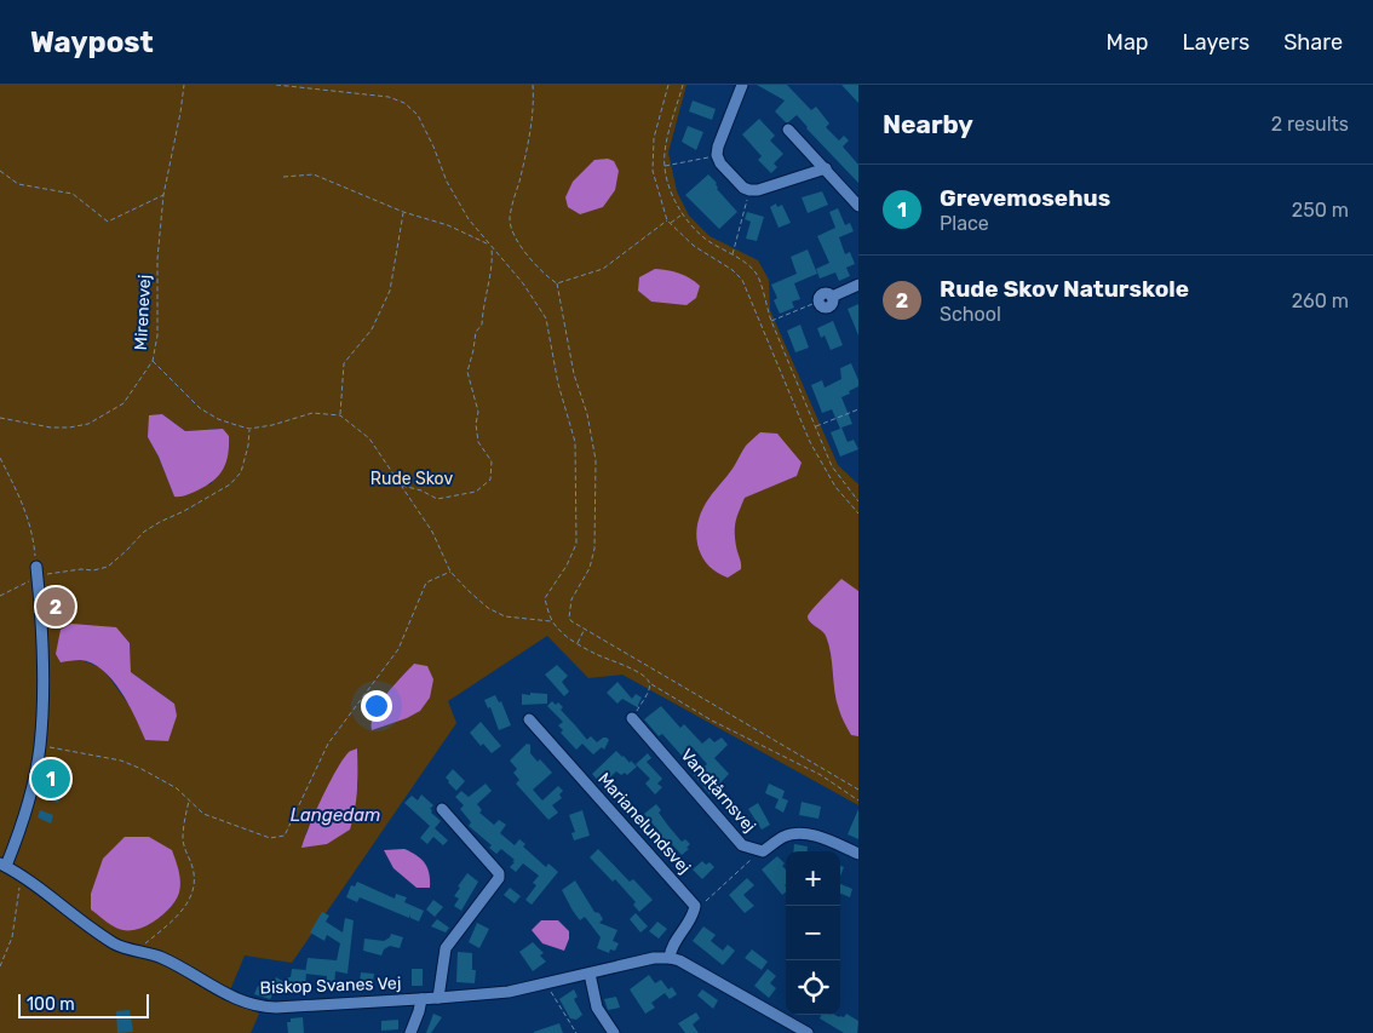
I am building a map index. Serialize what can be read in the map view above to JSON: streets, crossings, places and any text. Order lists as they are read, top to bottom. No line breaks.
{"streets":{"street":["Vandtårnsvej","Marianelundsvej","Biskop Svanes Vej"],"path":["Mirenevej"]},"water":["Langedam"],"parks":["Rude Skov"],"scale_bar":"100 m","page":{"header":"Waypost","nav":["Map","Layers","Share"],"heading":["Nearby","2 results"],"list":[{"mark":"1","name":"Grevemosehus","note":"Place","value":"250 m"},{"mark":"2","name":"Rude Skov Naturskole","note":"School","value":"260 m"}],"pins":["2","1"],"map_buttons":["+","−"],"scale":"100 m"}}
